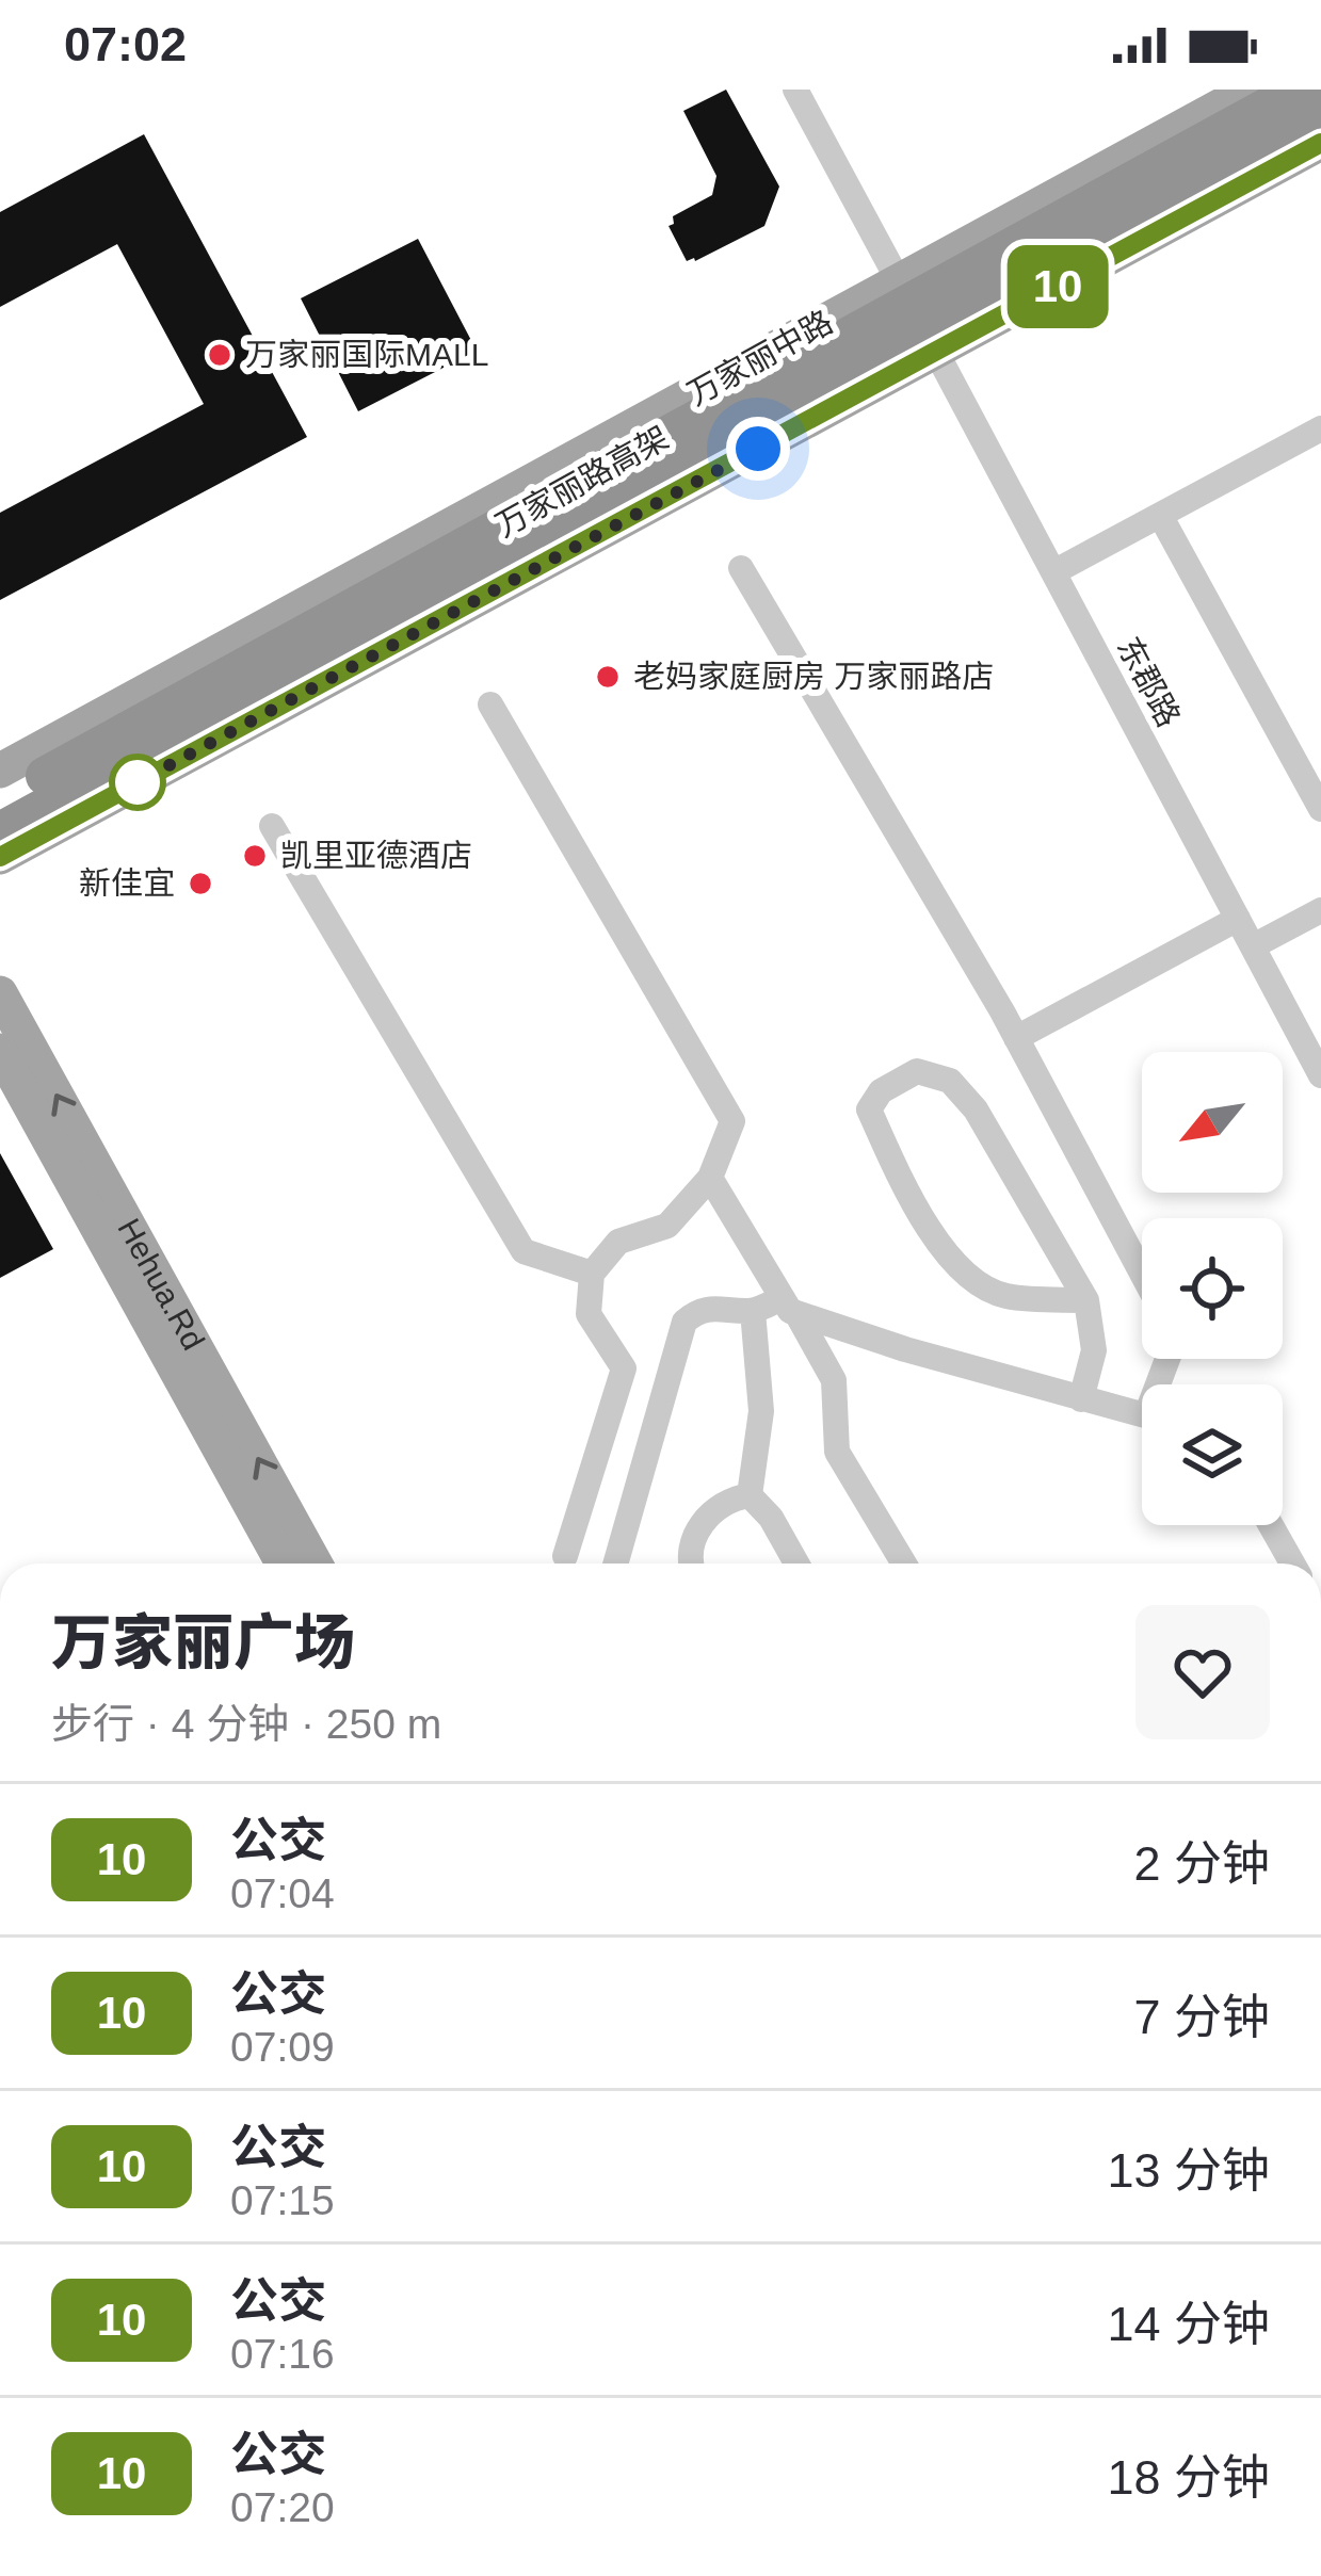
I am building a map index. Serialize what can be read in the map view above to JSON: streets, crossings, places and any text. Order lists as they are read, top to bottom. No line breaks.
{"streets":{"highway":["万家丽路高架"],"main road":["万家丽中路","Hehua.Rd"],"street":["东郡路"]},"crossings":[["万家丽中路","东郡路"]],"places":["万家丽国际MALL","老妈家庭厨房 万家丽路店","凯里亚德酒店","新佳宜"],"lines":["bus line 10"],"north":"bottom left","page":{"status":"07:02","on_map":"10","heading":["万家丽广场","步行 · 4 分钟 · 250 m"],"list":[{"mark":"10","name":"公交","note":"07:04","value":"2 分钟"},{"mark":"10","name":"公交","note":"07:09","value":"7 分钟"},{"mark":"10","name":"公交","note":"07:15","value":"13 分钟"},{"mark":"10","name":"公交","note":"07:16","value":"14 分钟"},{"mark":"10","name":"公交","note":"07:20","value":"18 分钟"}]}}
